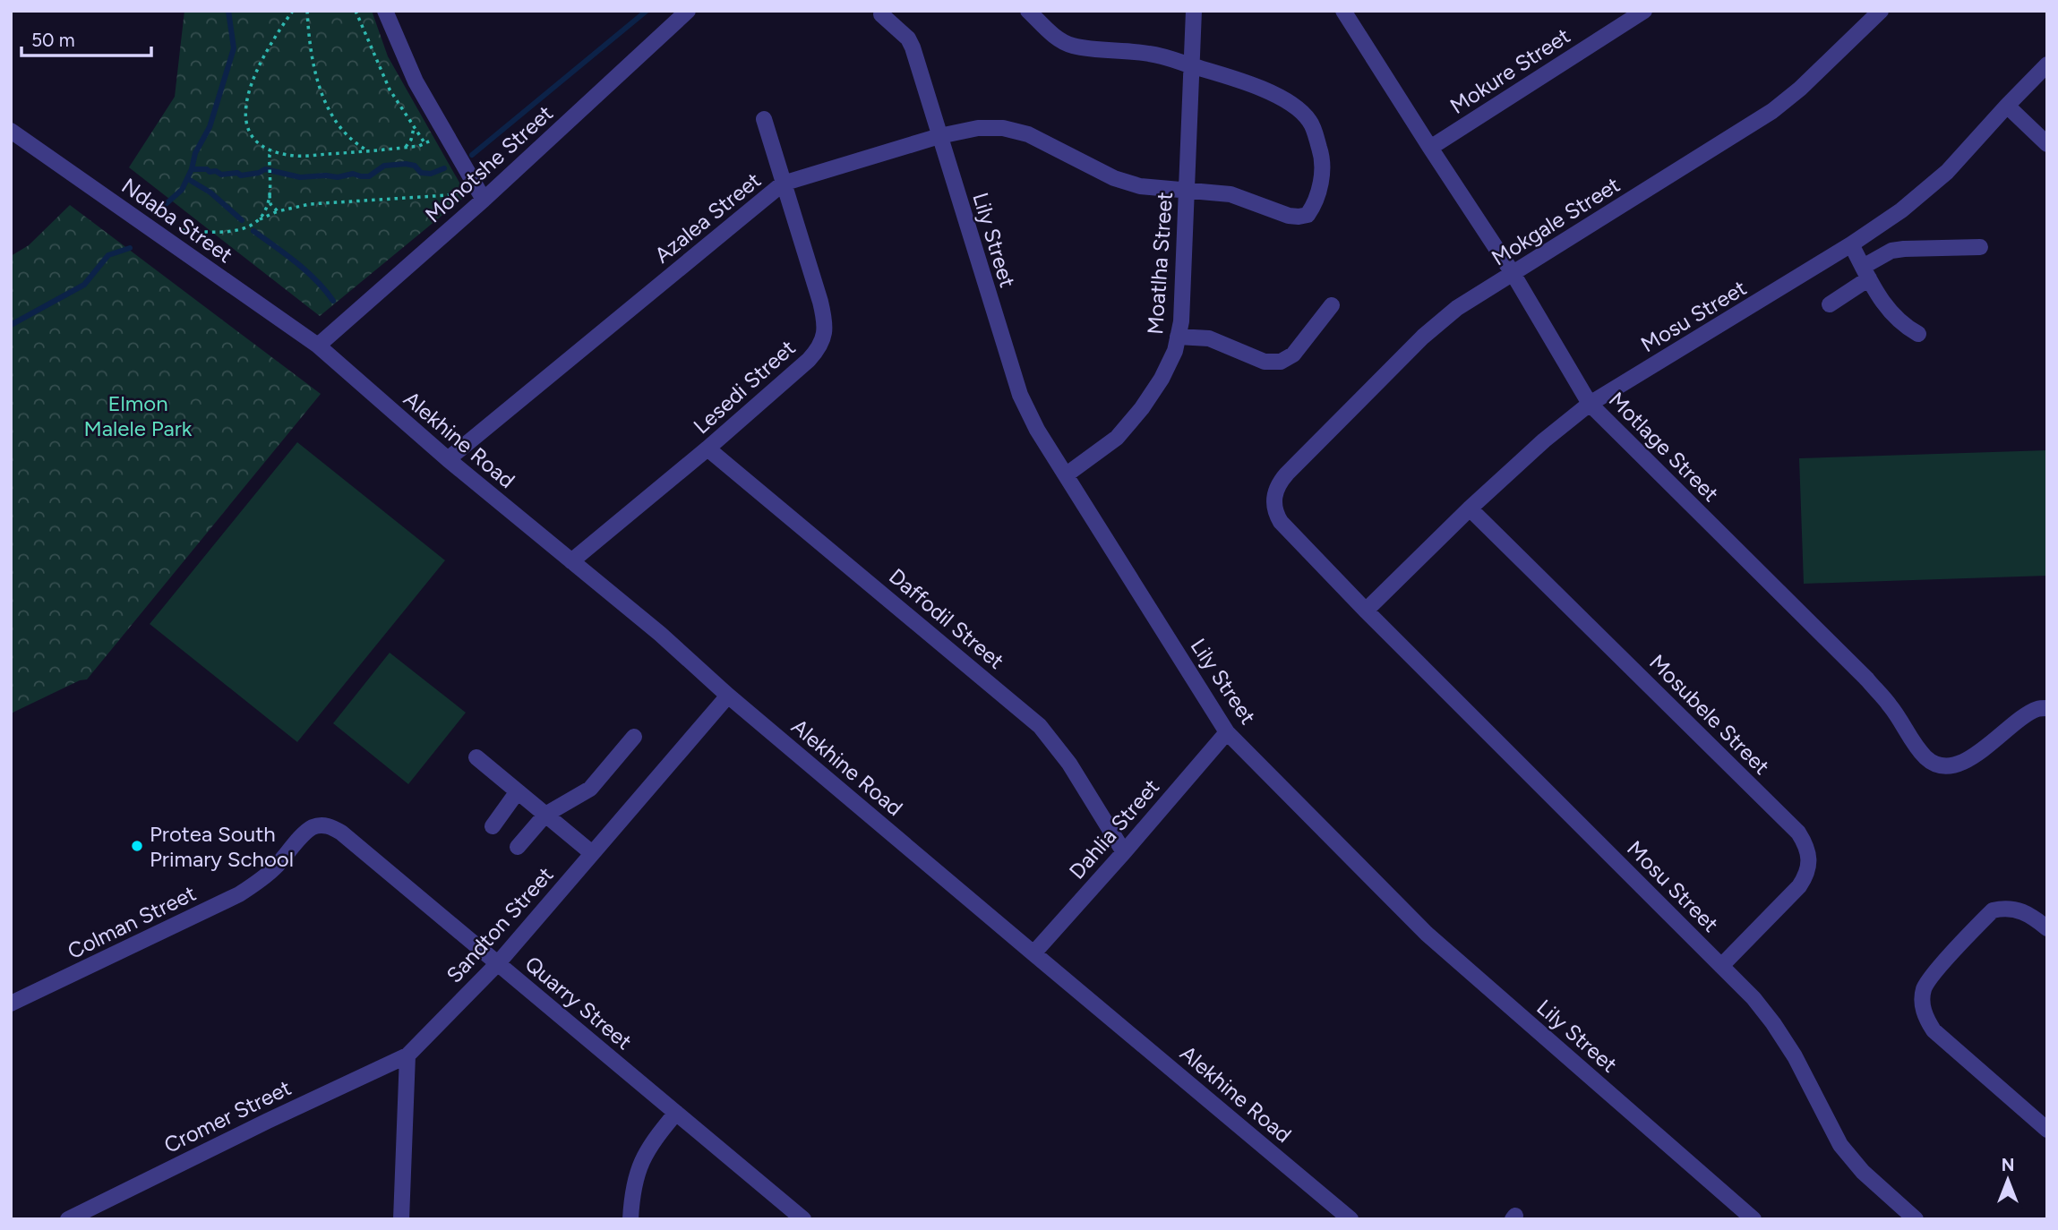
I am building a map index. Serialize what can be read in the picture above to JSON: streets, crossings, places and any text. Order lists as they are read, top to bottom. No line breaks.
{"streets":{"street":["Mokure Street","Monotshe Street","Azalea Street","Ndaba Street","Mokgale Street","Lily Street","Moatlha Street","Mosu Street","Lesedi Street","Alekhine Road","Motlage Street","Daffodil Street","Mosubele Street","Dahlia Street","Colman Street","Sandton Street","Quarry Street","Cromer Street"]},"crossings":[["Mokure Street","Motlage Street"],["Monotshe Street","Ndaba Street"],["Monotshe Street","Alekhine Road"],["Azalea Street","Lily Street"],["Azalea Street","Moatlha Street"],["Azalea Street","Lesedi Street"],["Azalea Street","Alekhine Road"],["Ndaba Street","Alekhine Road"],["Mokgale Street","Mosu Street"],["Mokgale Street","Motlage Street"],["Lily Street","Moatlha Street"],["Lily Street","Dahlia Street"],["Mosu Street","Motlage Street"],["Mosu Street","Mosubele Street"],["Lesedi Street","Alekhine Road"],["Lesedi Street","Daffodil Street"],["Alekhine Road","Dahlia Street"],["Alekhine Road","Sandton Street"],["Daffodil Street","Dahlia Street"],["Colman Street","Quarry Street"],["Sandton Street","Quarry Street"],["Sandton Street","Cromer Street"]],"parks":["Elmon Malele Park"],"places":["Protea South Primary School"],"scale_bar":"50 m","north":"top"}
